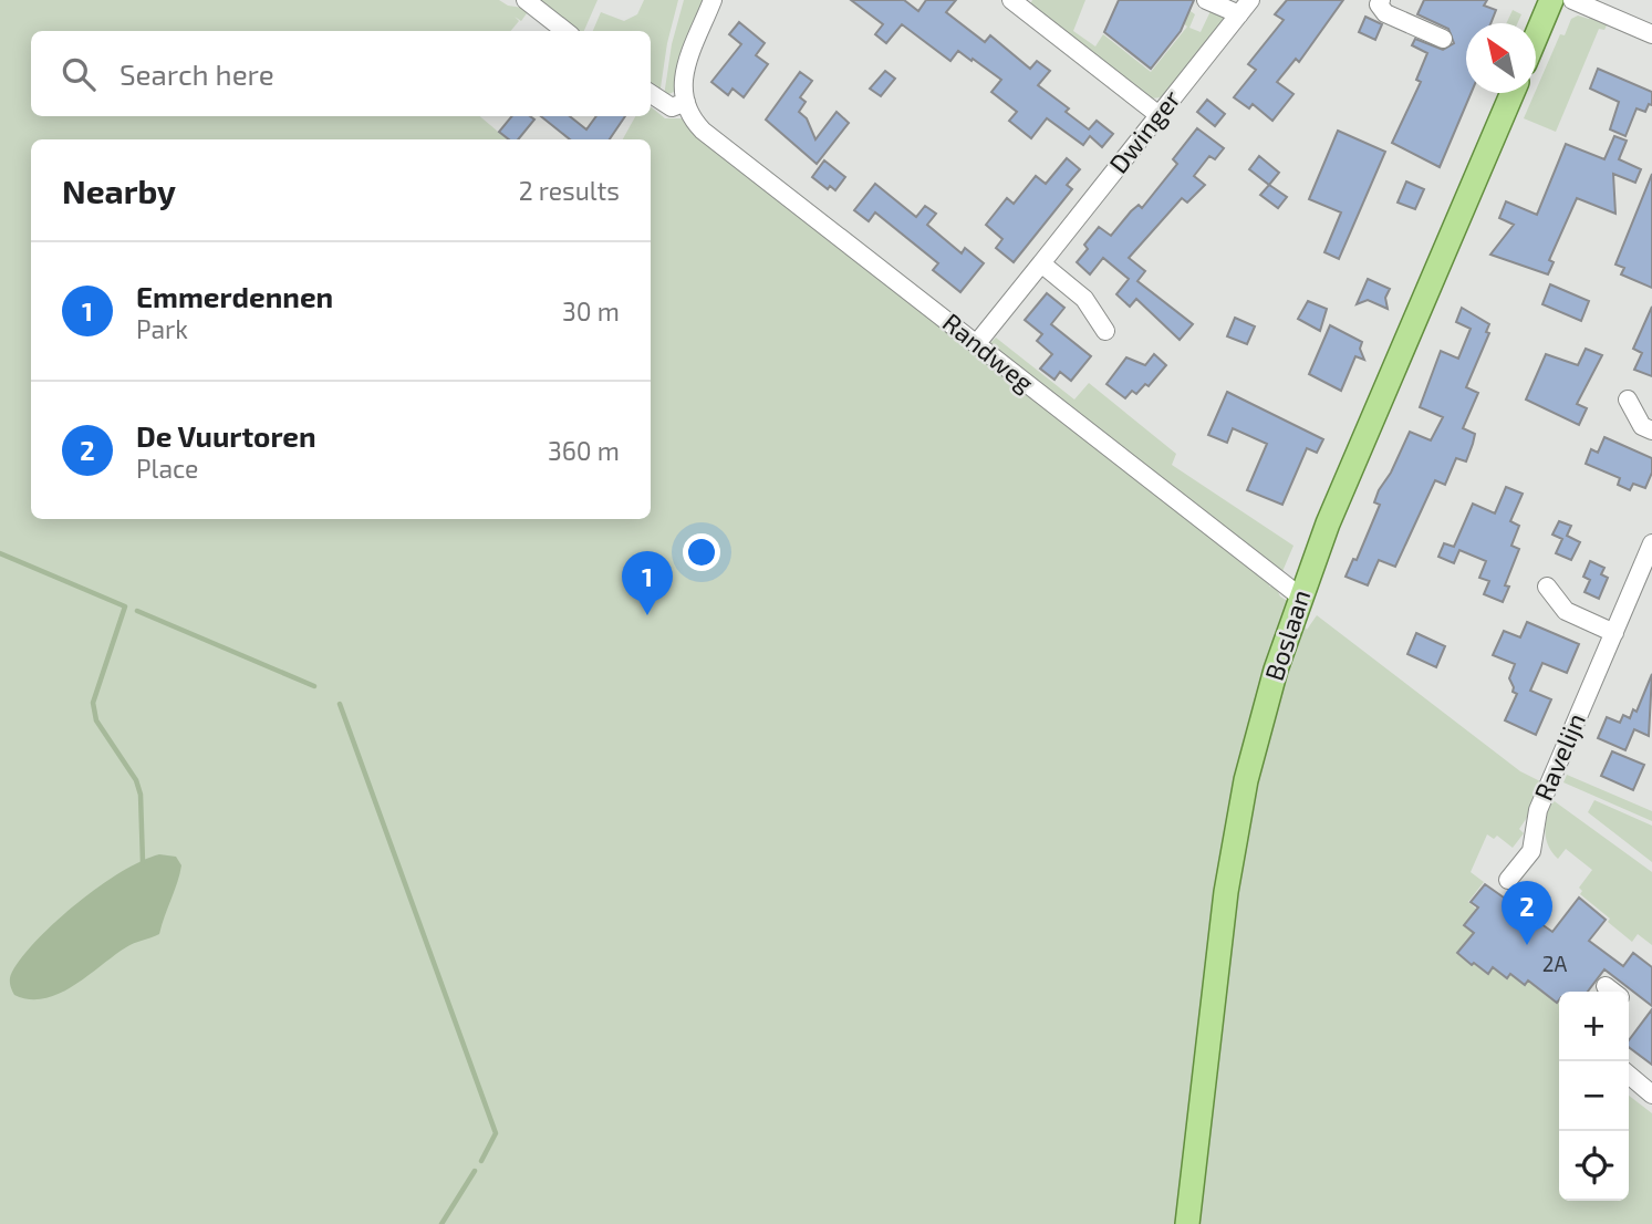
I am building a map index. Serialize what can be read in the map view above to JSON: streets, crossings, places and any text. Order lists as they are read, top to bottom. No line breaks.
{"streets":{"main road":["Boslaan"],"street":["Dwinger","Randweg","Ravelijn"]},"crossings":[["Dwinger","Randweg"],["Randweg","Boslaan"]],"house_numbers":["2A"],"north":"top left","page":{"search":"Search here","heading":["Nearby","2 results"],"list":[{"mark":"1","name":"Emmerdennen","note":"Park","value":"30 m"},{"mark":"2","name":"De Vuurtoren","note":"Place","value":"360 m"}],"pins":["1","2"],"map_buttons":["+","−"]}}
